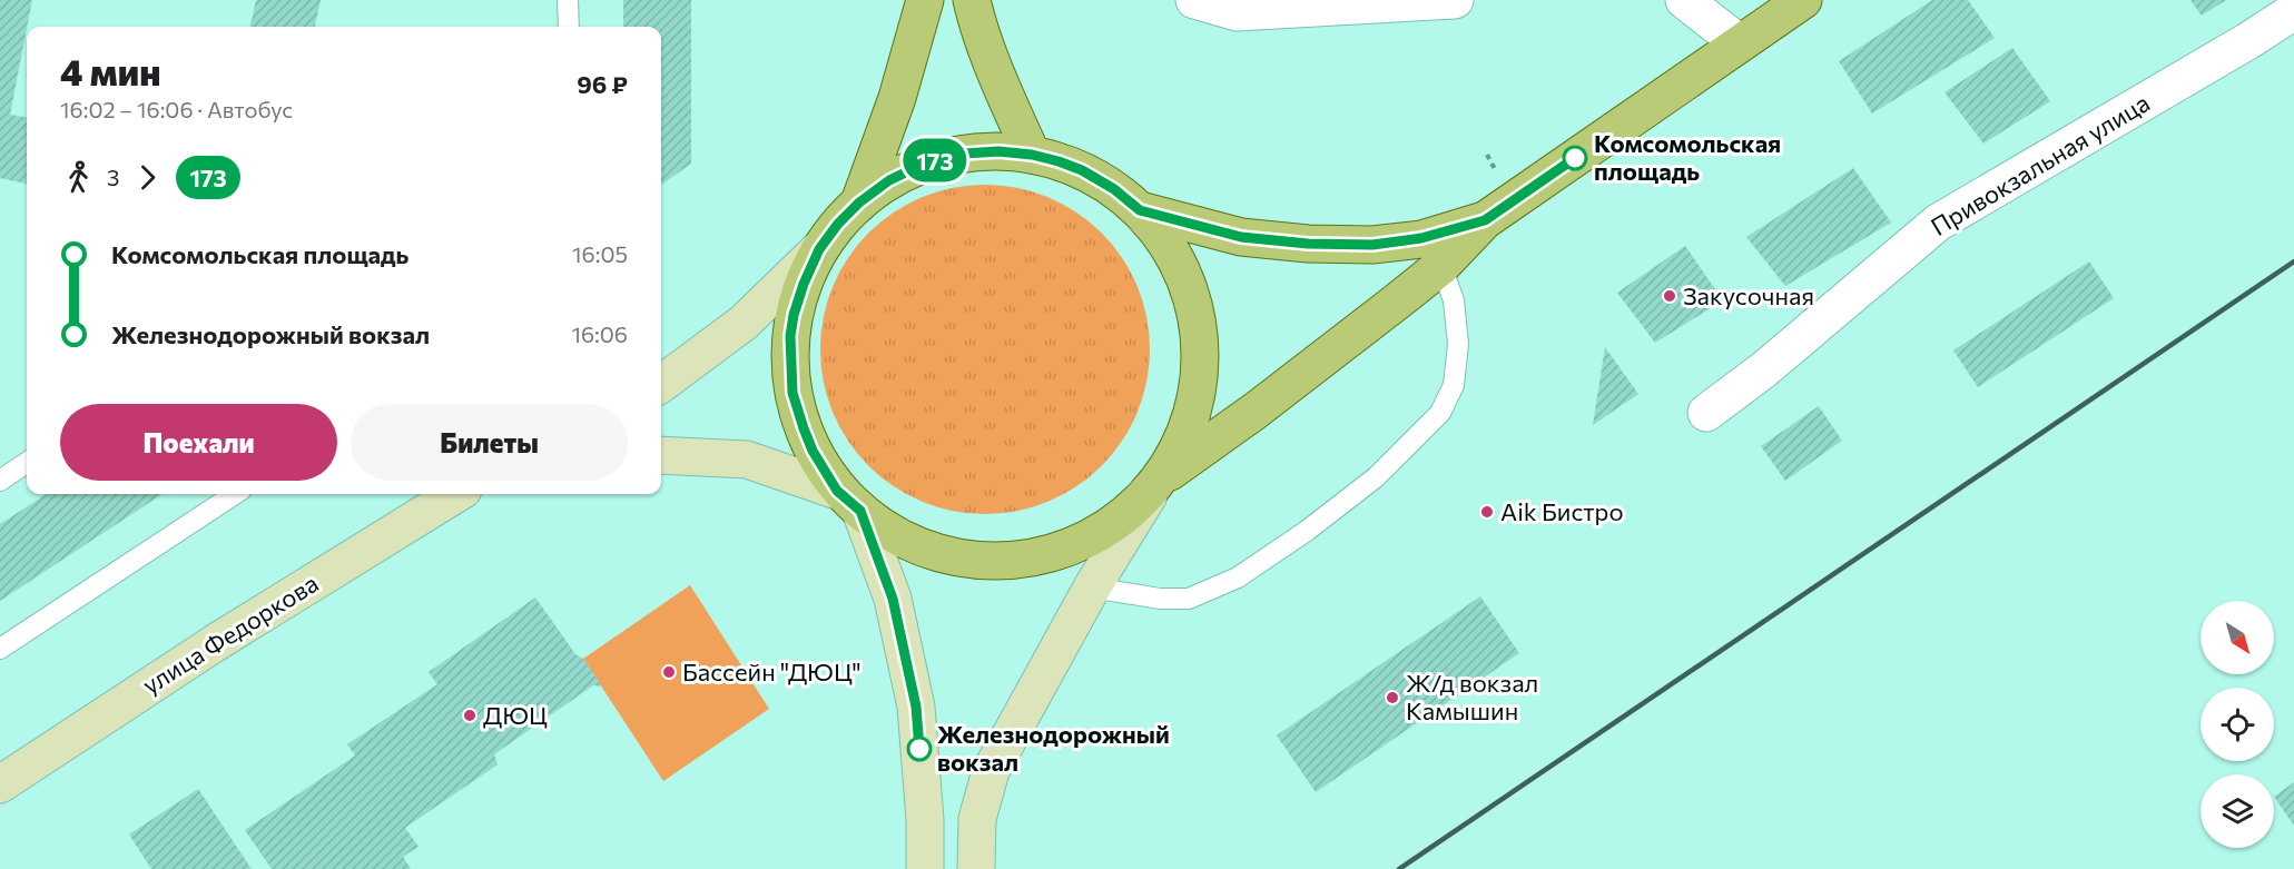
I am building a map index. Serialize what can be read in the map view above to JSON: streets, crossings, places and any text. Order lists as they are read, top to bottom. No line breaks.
{"streets":{"street":["Привокзальная улица","улица Федоркова"]},"places":["Комсомольская площадь","Закусочная","Aik Бистро","Бассейн \"ДЮЦ\"","Ж/д вокзал Камышин","ДЮЦ","Железнодорожный вокзал"],"lines":["bus line 173"],"north":"bottom right","page":{"on_map":"173","heading":["4 мин","16:02 – 16:06 · Автобус","96 ₽"],"legs":["3","173"],"list":[{"name":"Комсомольская площадь","value":"16:05"},{"name":"Железнодорожный вокзал","value":"16:06"}],"buttons":["Поехали","Билеты"]}}
